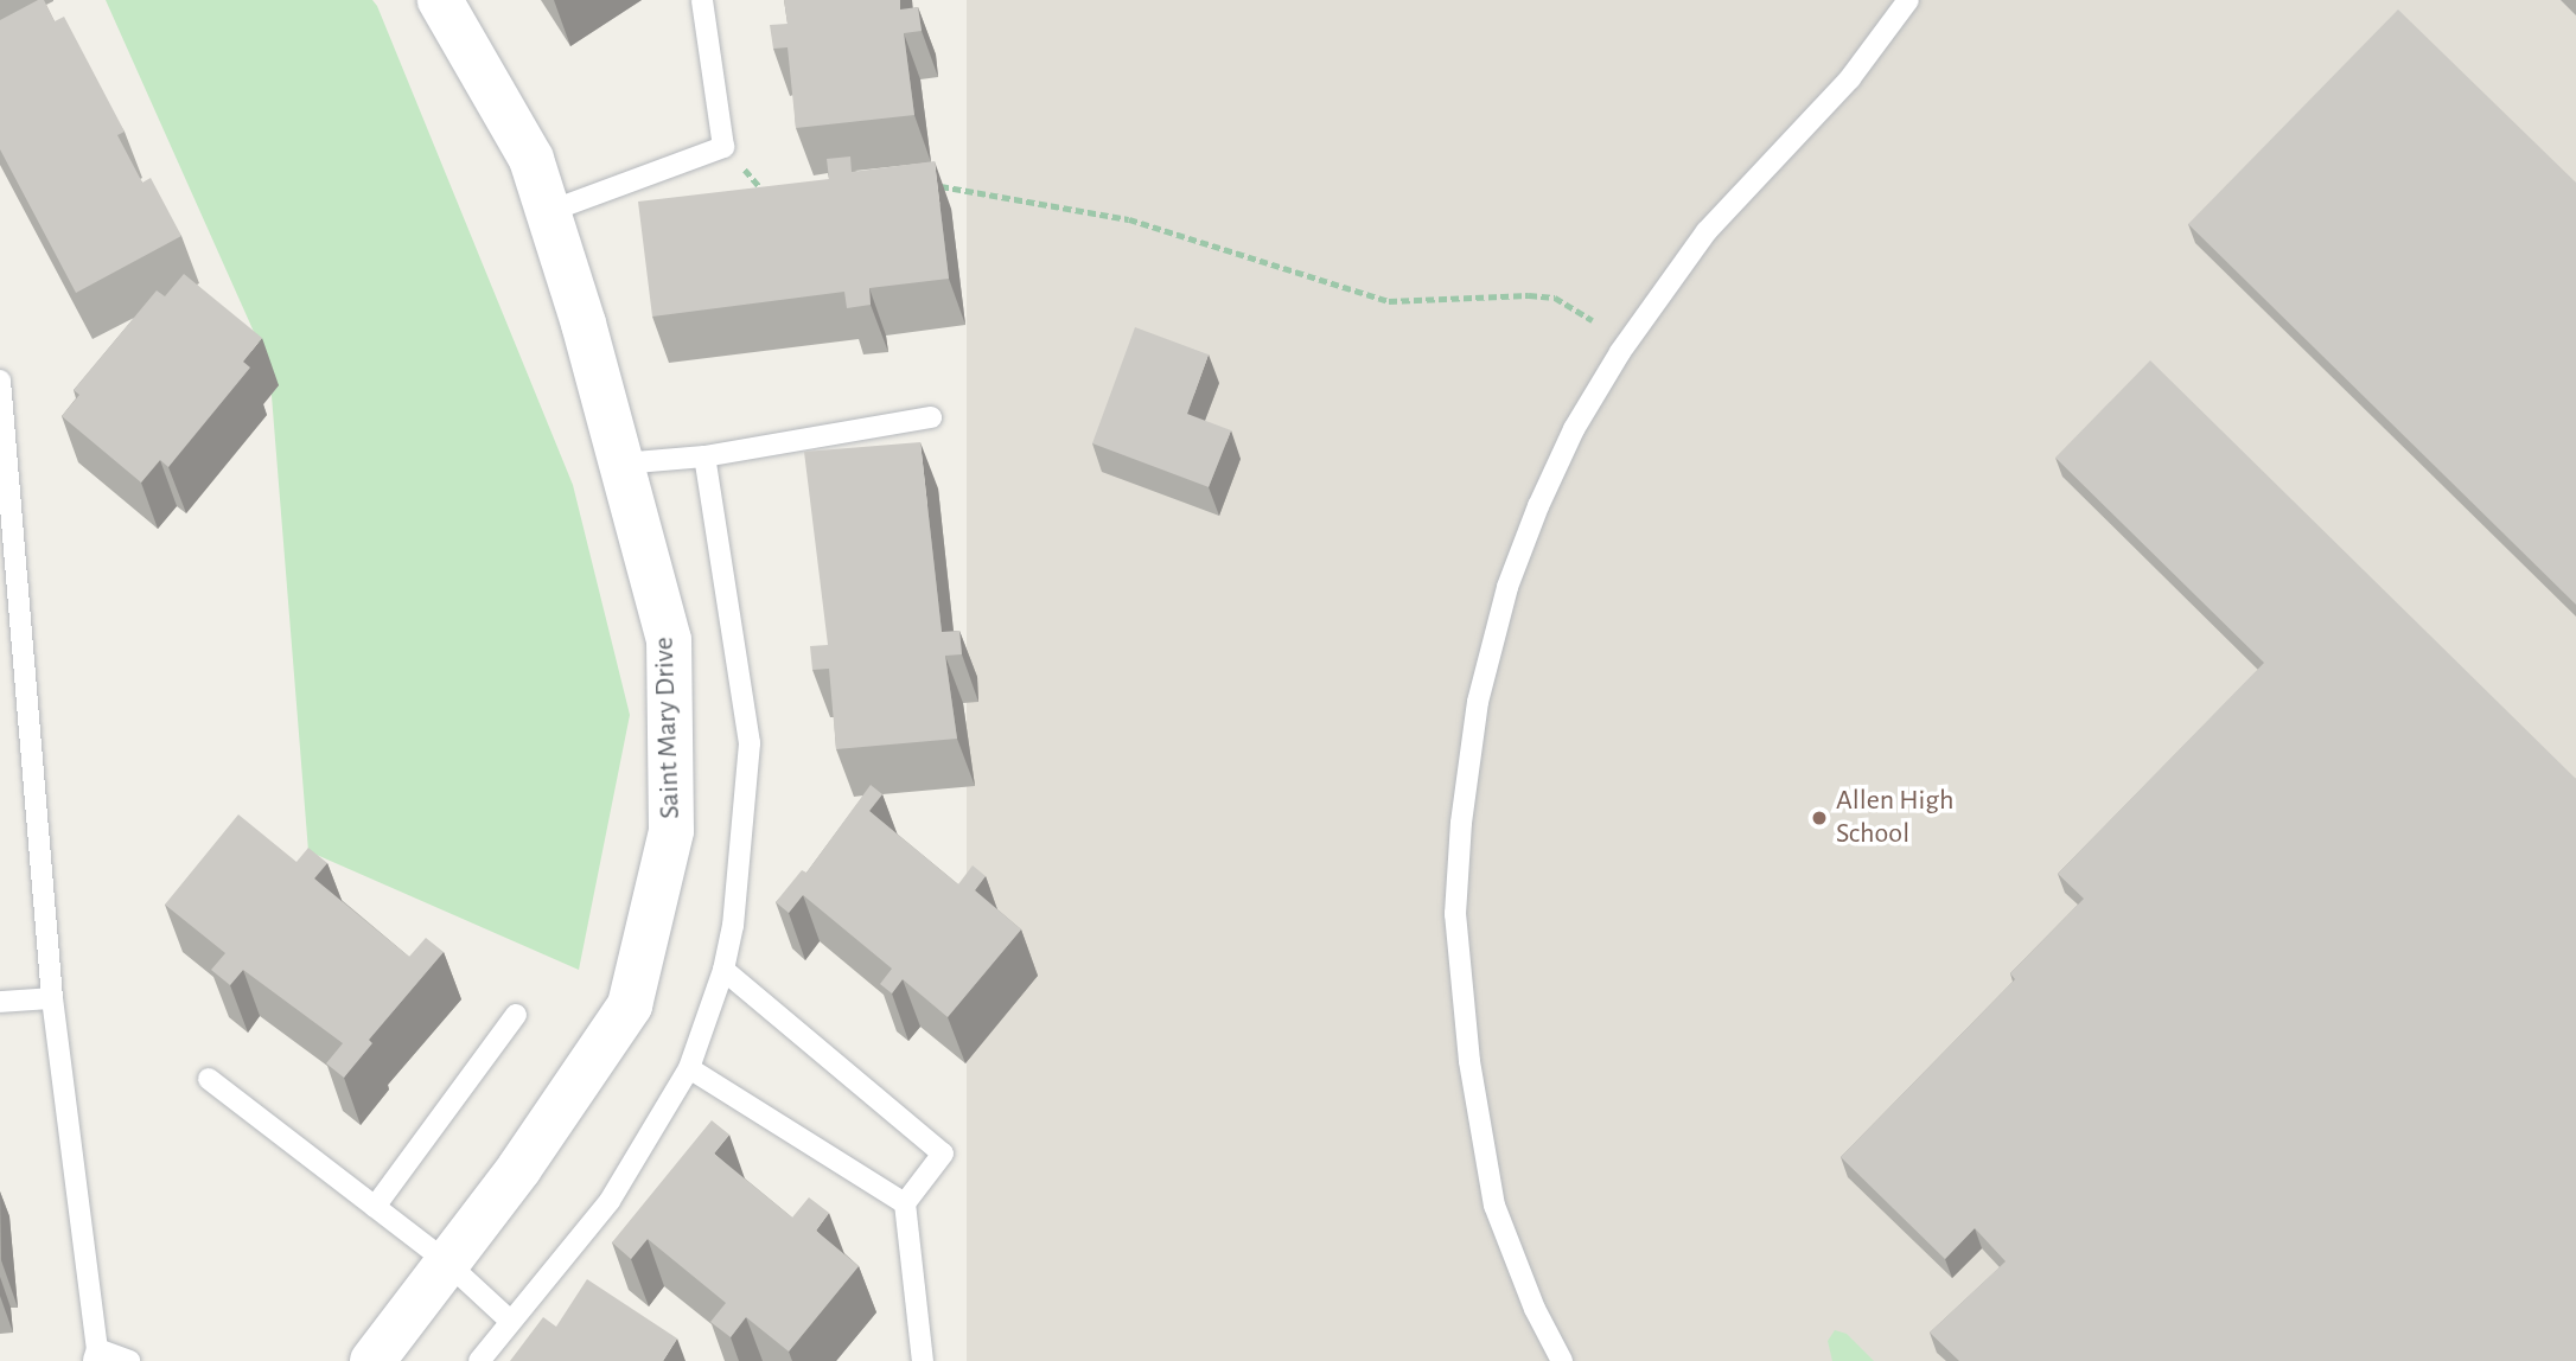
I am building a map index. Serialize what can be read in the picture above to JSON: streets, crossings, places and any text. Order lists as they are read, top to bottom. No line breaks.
{"streets":{"street":["Saint Mary Drive"]},"places":["Allen High School"]}
